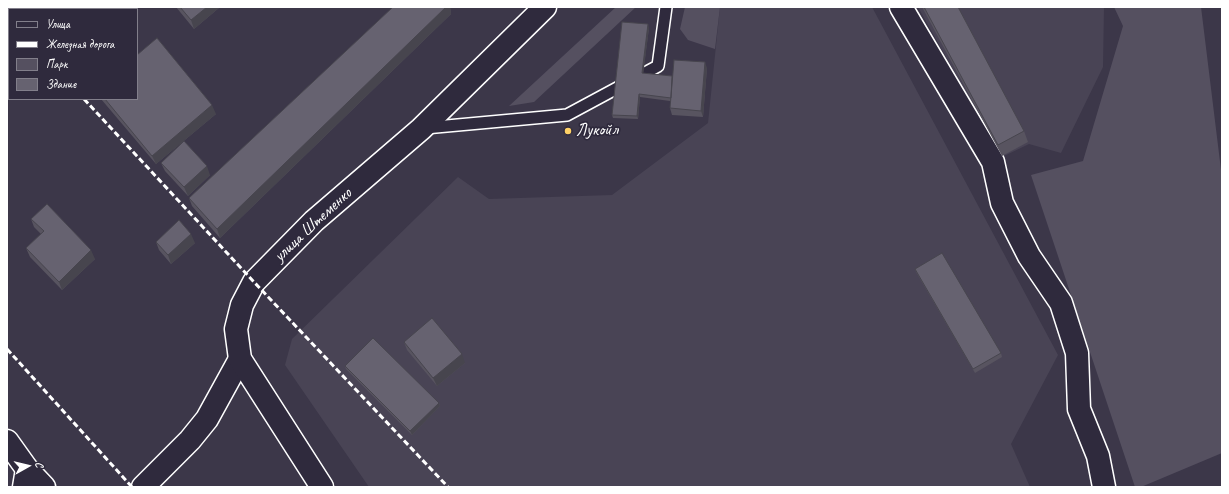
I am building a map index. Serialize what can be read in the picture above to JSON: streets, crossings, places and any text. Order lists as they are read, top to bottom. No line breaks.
{"streets":{"main road":["улица Штеменко"]},"places":["Лукойл"],"legend":["Улица","Железная дорога","Парк","Здание"],"north":"right"}
